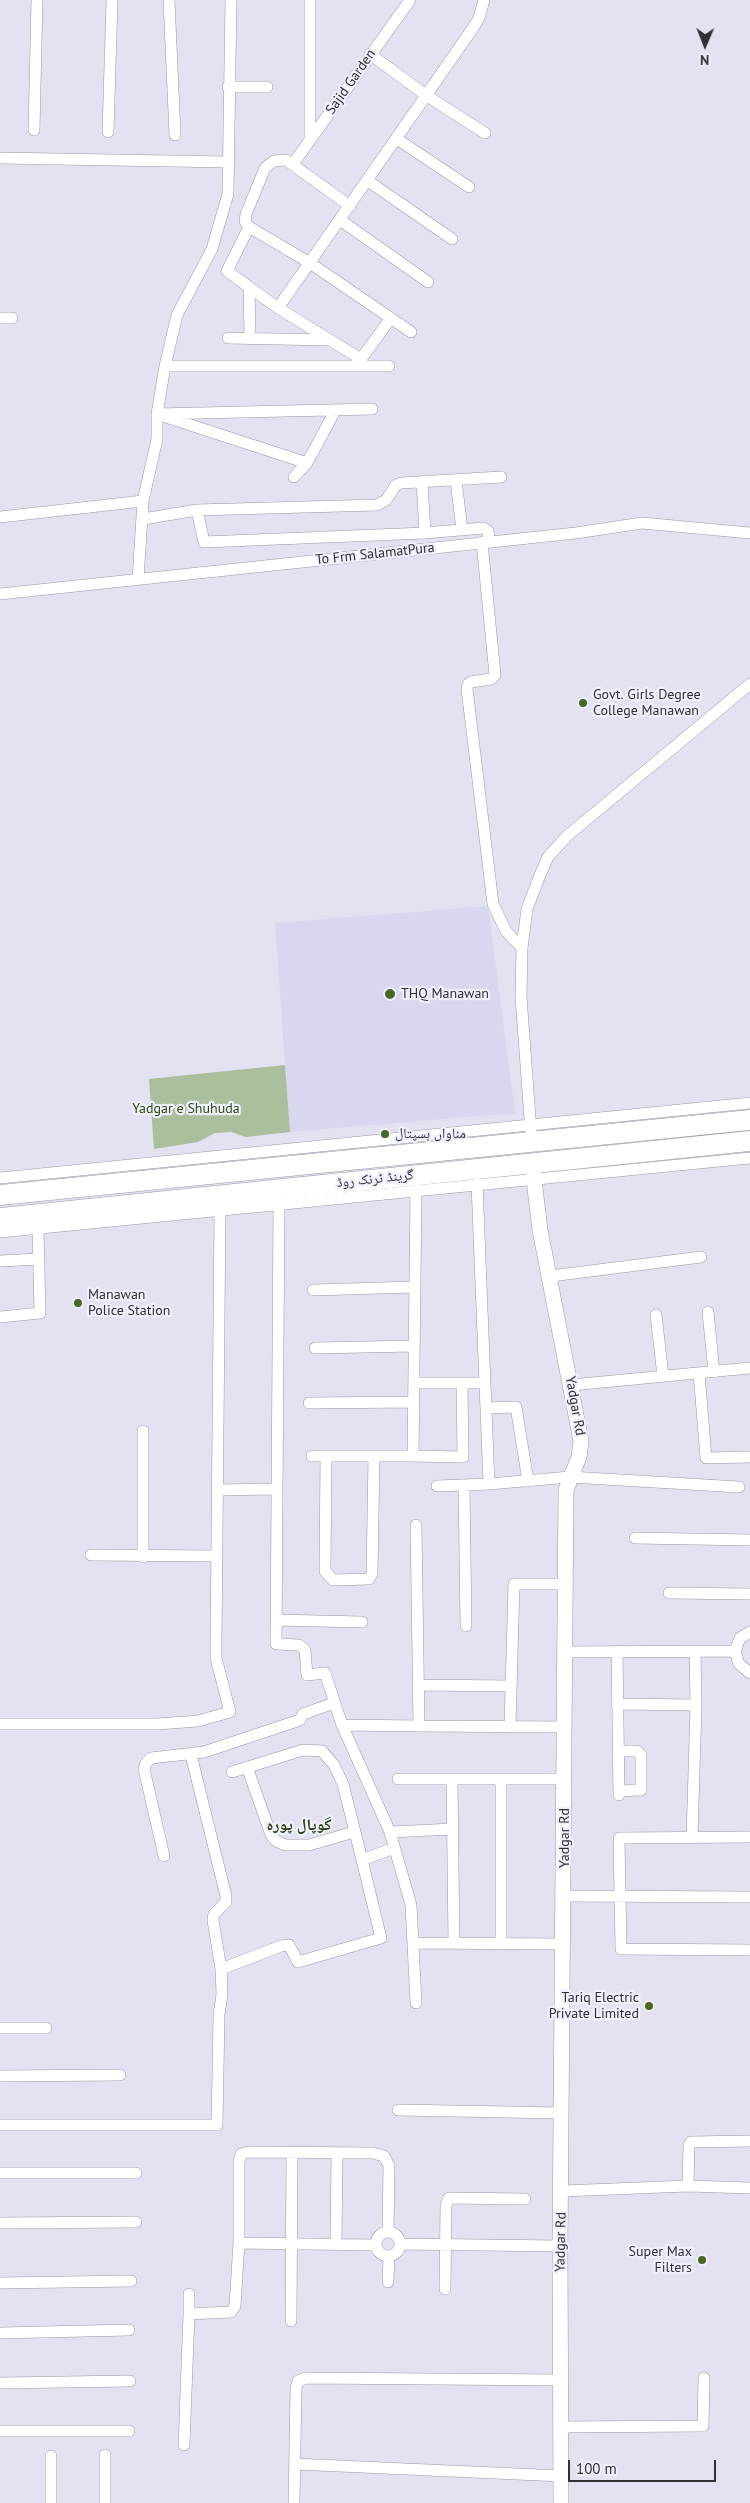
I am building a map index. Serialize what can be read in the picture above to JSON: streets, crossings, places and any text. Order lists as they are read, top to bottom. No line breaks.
{"streets":{"highway":["گرینڈ ٹرنک روڈ"],"street":["Sajid Garden","To Frm SalamatPura","Yadgar Rd"]},"crossings":[["گرینڈ ٹرنک روڈ","Yadgar Rd"]],"districts":["گوپال پورہ"],"parks":["Yadgar e Shuhuda"],"places":["Govt. Girls Degree College Manawan","THQ Manawan","مناواں ہسپتال","Manawan Police Station","Tariq Electric Private Limited","Super Max Filters"],"scale_bar":"100 m","north":"bottom"}
